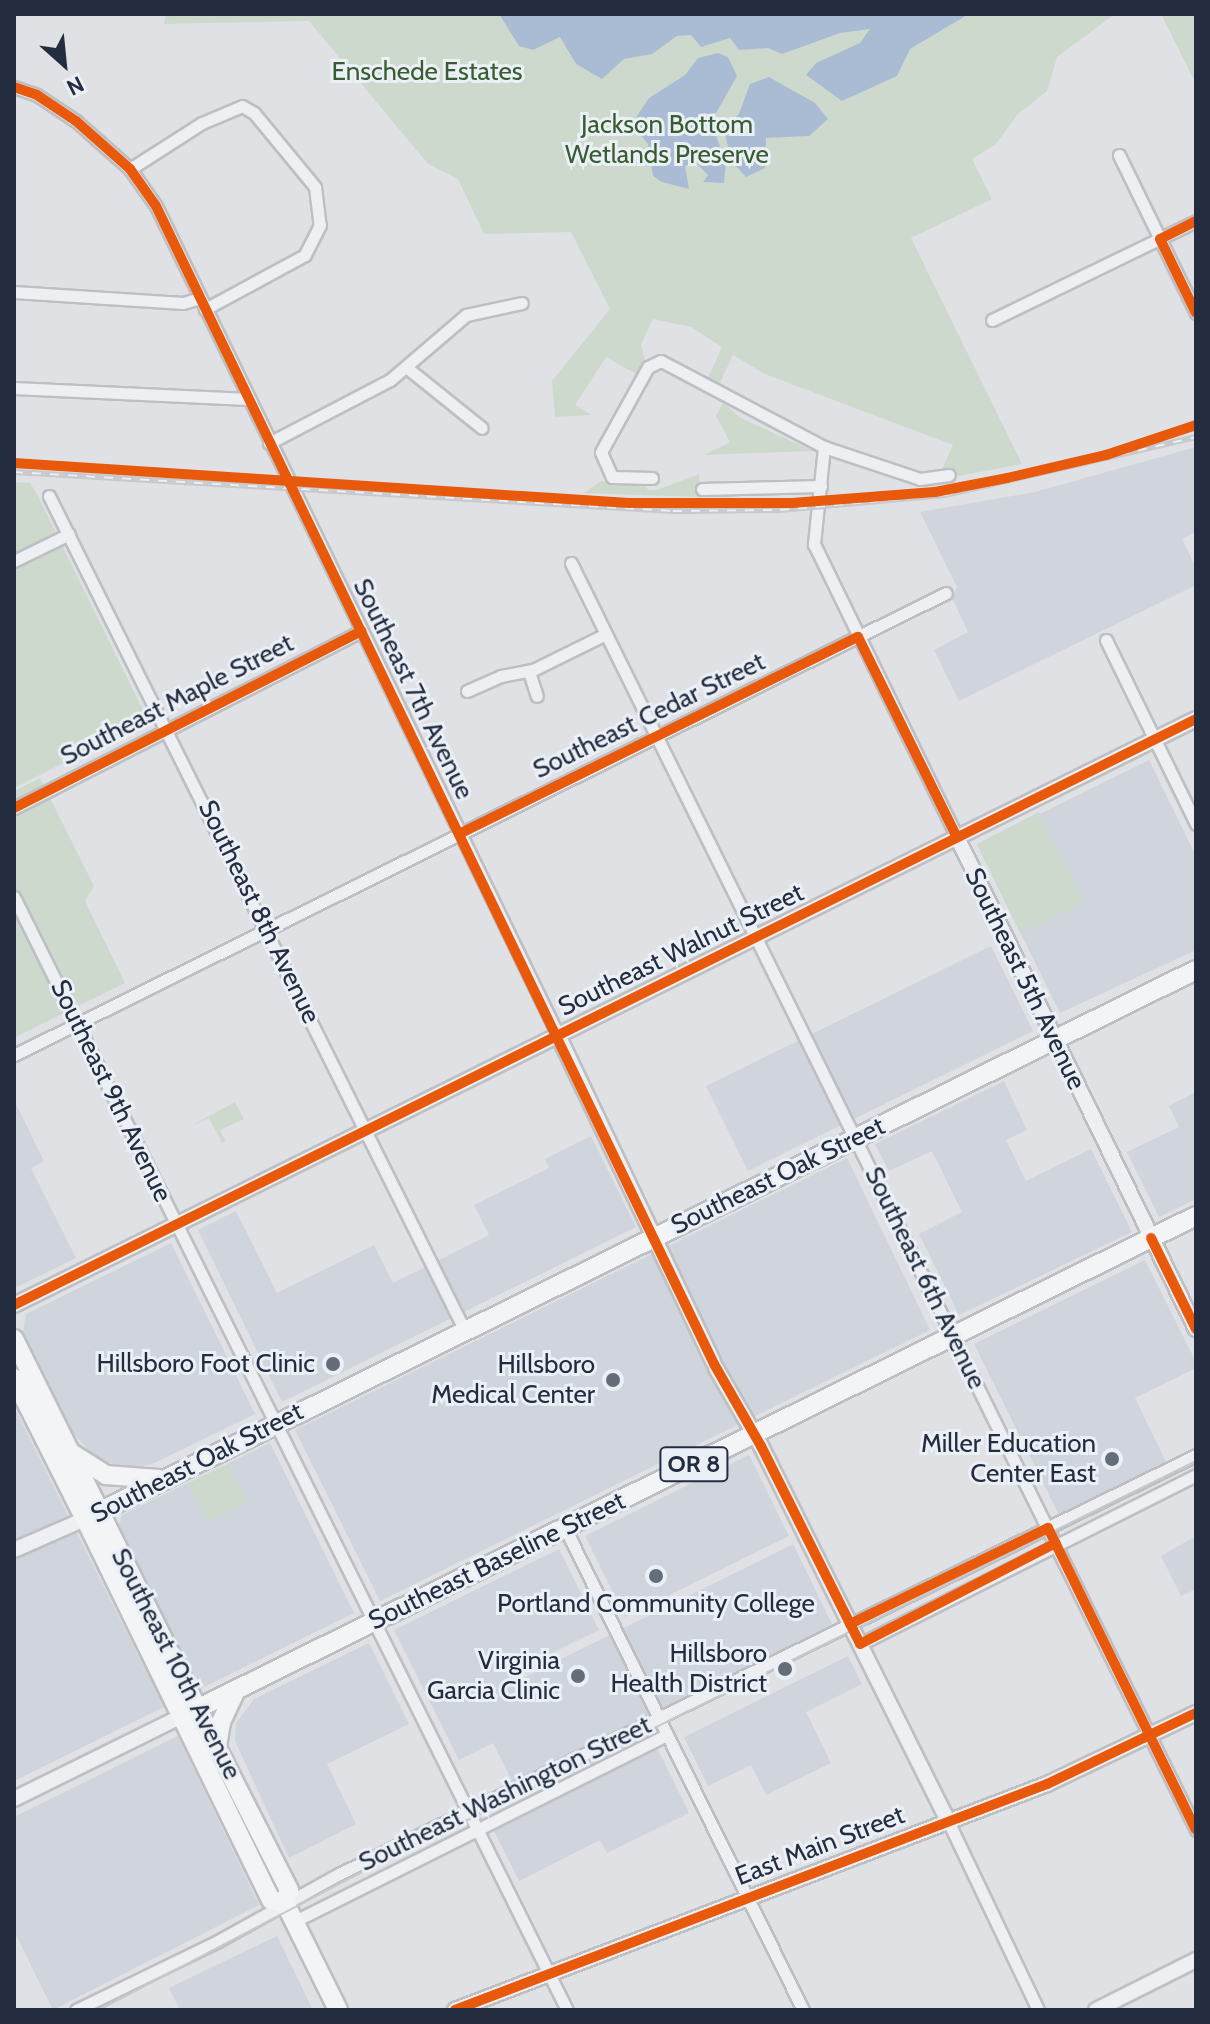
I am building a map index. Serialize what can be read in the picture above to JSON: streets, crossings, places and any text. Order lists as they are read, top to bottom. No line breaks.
{"streets":{"main road":["Southeast Oak Street","OR 8","Southeast Baseline Street","Southeast 10th Avenue"],"street":["Southeast 7th Avenue","Southeast Maple Street","Southeast Cedar Street","Southeast 8th Avenue","Southeast Walnut Street","Southeast 5th Avenue","Southeast 9th Avenue","Southeast 6th Avenue","Southeast Washington Street","East Main Street"]},"crossings":[["Southeast 7th Avenue","Southeast Maple Street"],["Southeast 7th Avenue","Southeast Cedar Street"],["Southeast 7th Avenue","Southeast Walnut Street"],["Southeast 7th Avenue","Southeast Oak Street"],["Southeast 7th Avenue","Southeast Baseline Street"],["Southeast 7th Avenue","Southeast Washington Street"],["Southeast 7th Avenue","East Main Street"],["Southeast Maple Street","Southeast 8th Avenue"],["Southeast Cedar Street","Southeast 8th Avenue"],["Southeast Cedar Street","Southeast 5th Avenue"],["Southeast Cedar Street","Southeast 9th Avenue"],["Southeast Cedar Street","Southeast 6th Avenue"],["Southeast 8th Avenue","Southeast Walnut Street"],["Southeast 8th Avenue","Southeast Oak Street"],["Southeast Walnut Street","Southeast 5th Avenue"],["Southeast Walnut Street","Southeast 9th Avenue"],["Southeast Walnut Street","Southeast 6th Avenue"],["Southeast 5th Avenue","Southeast Oak Street"],["Southeast 5th Avenue","Southeast Baseline Street"],["Southeast 9th Avenue","Southeast Oak Street"],["Southeast 9th Avenue","Southeast Baseline Street"],["Southeast 9th Avenue","Southeast Washington Street"],["Southeast 9th Avenue","East Main Street"],["Southeast Oak Street","Southeast 6th Avenue"],["Southeast Oak Street","Southeast 10th Avenue"],["Southeast 6th Avenue","Southeast Baseline Street"],["Southeast 6th Avenue","Southeast Washington Street"],["Southeast 6th Avenue","East Main Street"],["Southeast Baseline Street","Southeast 10th Avenue"],["Southeast 10th Avenue","Southeast Washington Street"]],"parks":["Enschede Estates","Jackson Bottom Wetlands Preserve"],"places":["Hillsboro Foot Clinic","Hillsboro Medical Center","Miller Education Center East","Portland Community College","Hillsboro Health District","Virginia Garcia Clinic"],"north":"bottom right"}
